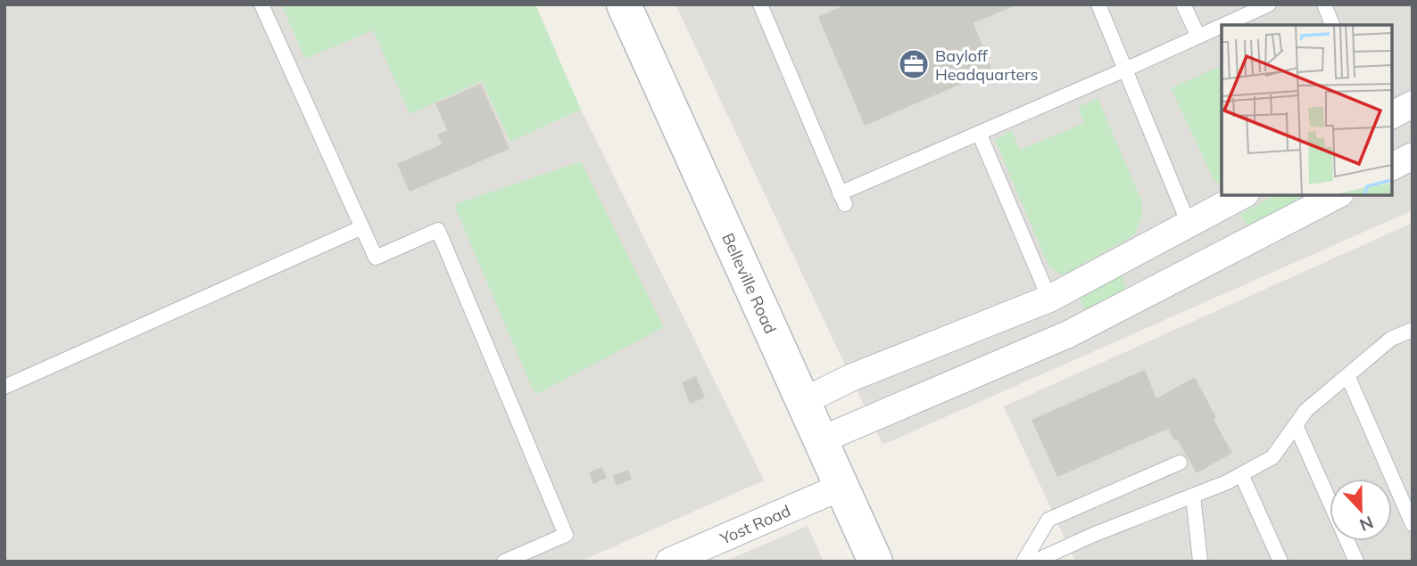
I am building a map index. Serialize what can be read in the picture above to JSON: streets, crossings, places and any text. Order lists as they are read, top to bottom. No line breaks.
{"streets":{"main road":["Belleville Road"],"street":["Yost Road"]},"crossings":[["Belleville Road","Yost Road"]],"places":{"office":["Bayloff Headquarters"]},"north":"bottom"}
